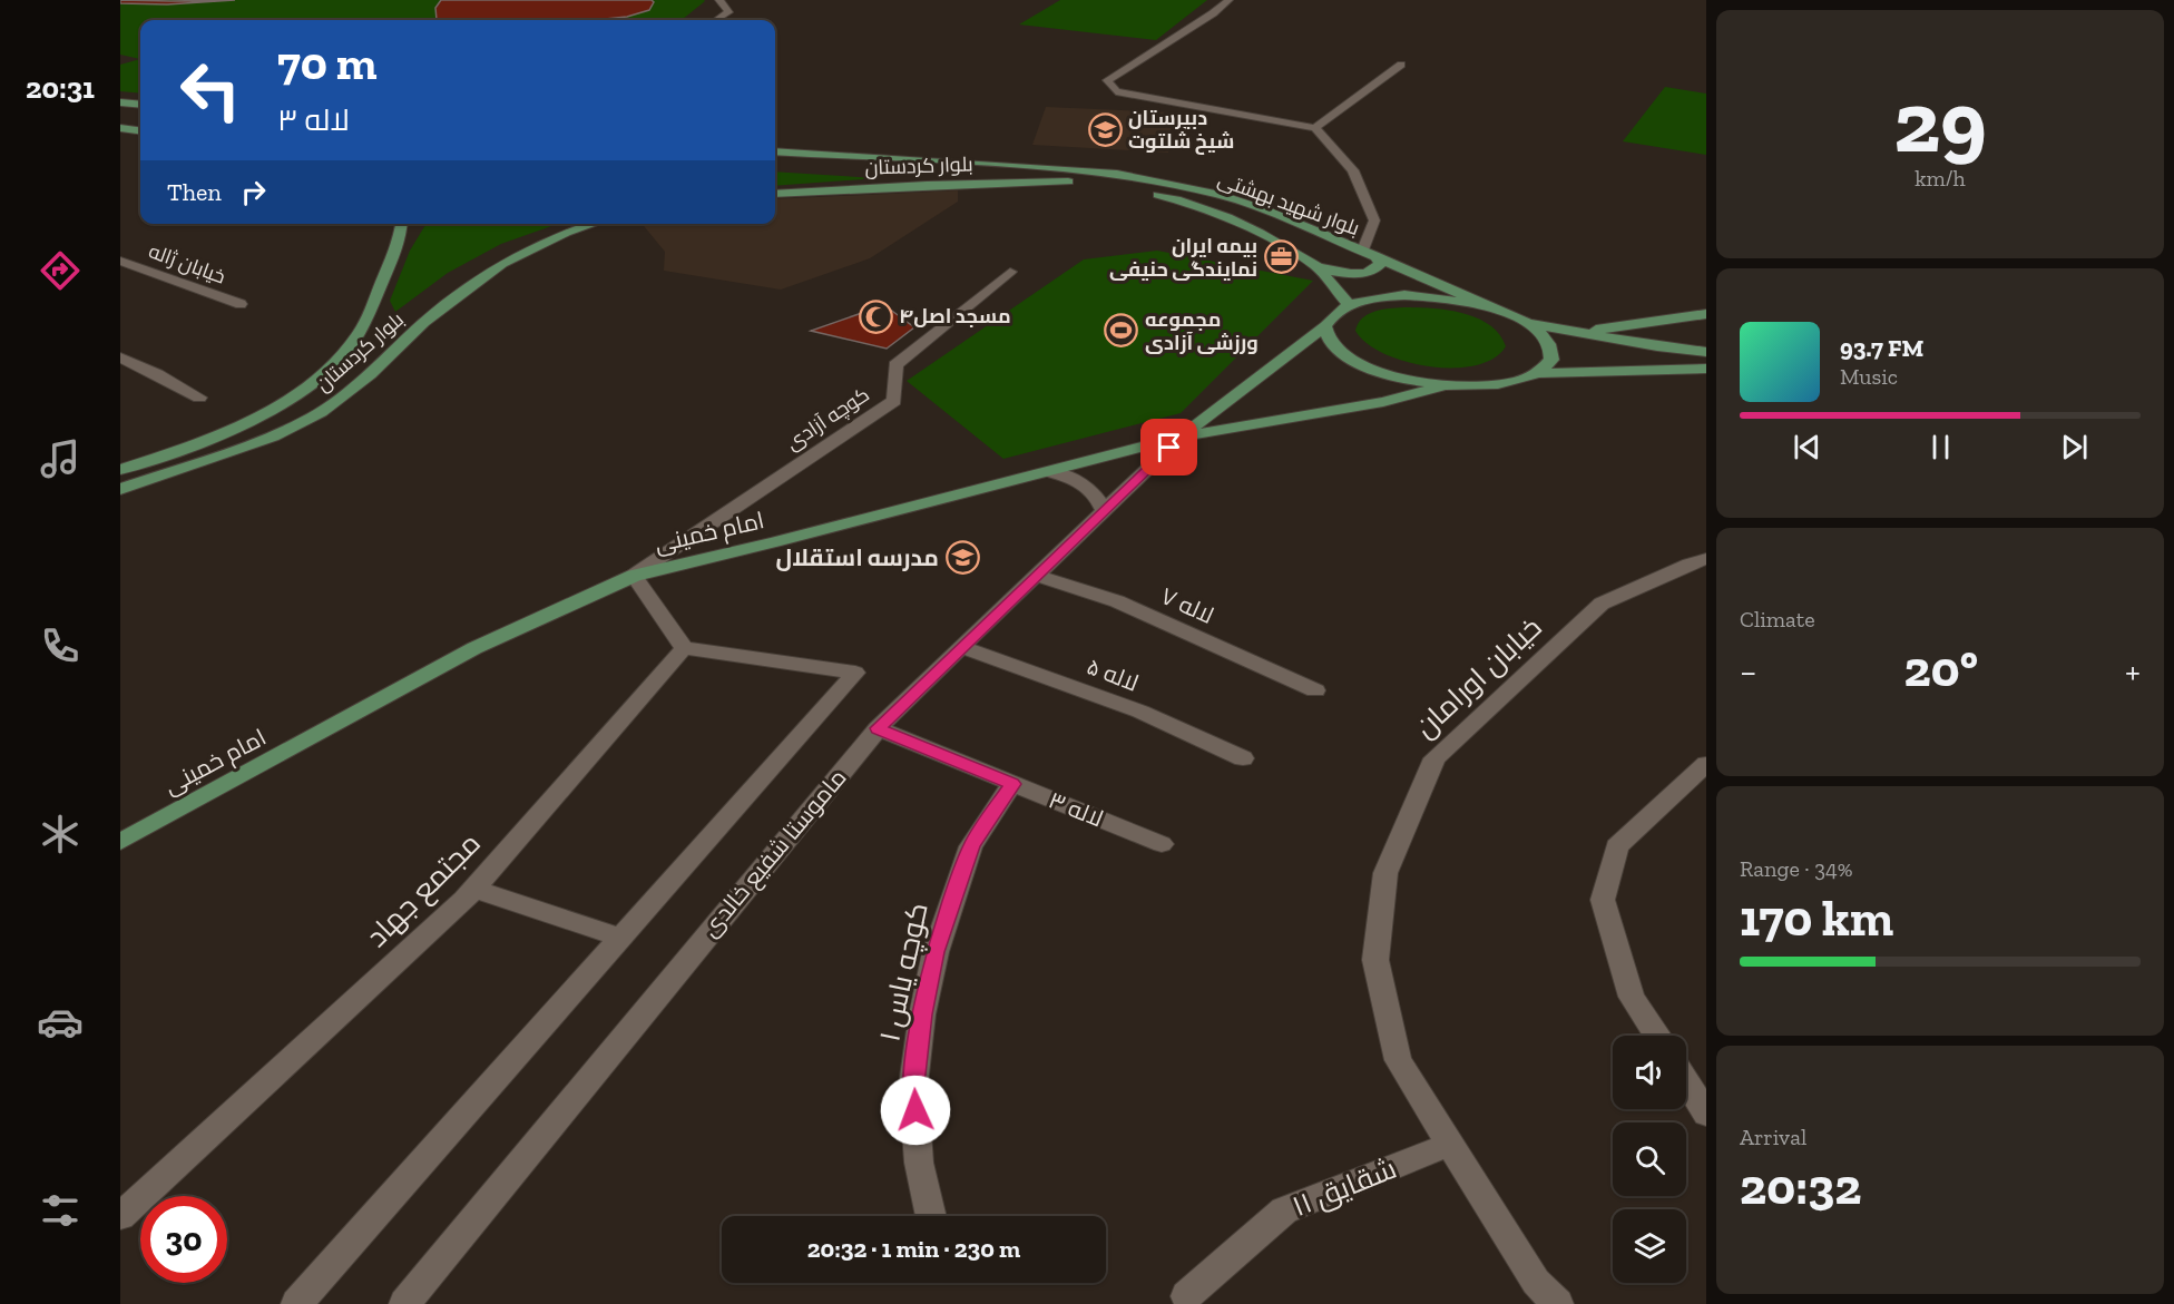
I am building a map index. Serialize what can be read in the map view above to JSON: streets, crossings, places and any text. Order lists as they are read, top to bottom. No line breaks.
{"streets":{"main road":["بلوار کردستان","بلوار شهید بهشتی","امام خمینی"],"street":["خیابان ژاله","کوچه آزادی","لاله ۷","لاله ۵","خیابان اورامان","لاله ۳","ماموستا شفیع خالدی","مجتمع جهاد","کوچه یاس ۱","شقایق ۱۱"]},"crossings":[["بلوار شهید بهشتی","امام خمینی"],["کوچه آزادی","امام خمینی"],["امام خمینی","ماموستا شفیع خالدی"],["لاله ۷","ماموستا شفیع خالدی"],["لاله ۵","ماموستا شفیع خالدی"],["خیابان اورامان","شقایق ۱۱"],["لاله ۳","ماموستا شفیع خالدی"],["لاله ۳","کوچه یاس ۱"]],"places":{"school or university":["دبیرستان شیخ شلتوت","مدرسه استقلال"],"office":["بیمه ایران نمایندگی حنیفی"],"mosque":["مسجد اصل۴"],"sports":["مجموعه ورزشی آزادی"]},"page":{"tabs":"20:31","tile":[["29","km/h"],"Climate",["Range · 34%","170 km"],["Arrival","20:32"]],"turn":["70 m","لاله ۳"],"then":"Then","song":["93.7 FM","Music"],"heat":["−","20°","+"],"limit":"30","trip":"20:32 · 1 min · 230 m"}}
